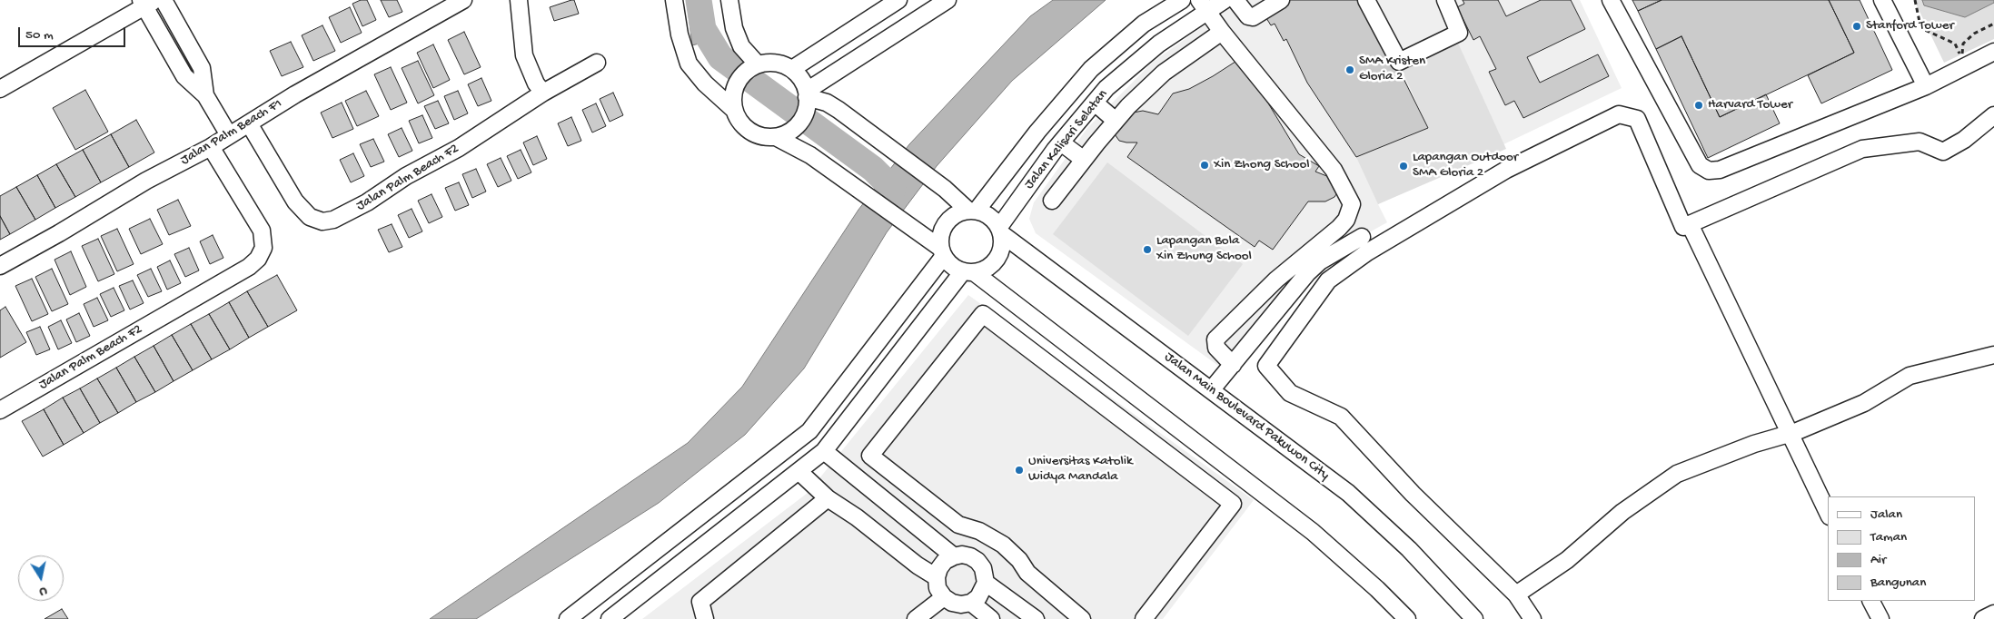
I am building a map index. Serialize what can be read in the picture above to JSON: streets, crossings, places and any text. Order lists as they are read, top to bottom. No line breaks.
{"streets":{"street":["Jalan Palm Beach F1","Jalan Kalisari Selatan","Jalan Palm Beach F2","Jalan Main Boulevard Pakuwon City"]},"crossings":[["Jalan Palm Beach F1","Jalan Palm Beach F2"],["Jalan Kalisari Selatan","Jalan Main Boulevard Pakuwon City"]],"places":["Stanford Tower","SMA Kristen Gloria 2","Harvard Tower","Xin Zhong School","Lapangan Outdoor SMA Gloria 2","Lapangan Bola Xin Zhung School","Universitas Katolik Widya Mandala"],"legend":["Jalan","Taman","Air","Bangunan"],"scale_bar":"50 m","north":"bottom"}
